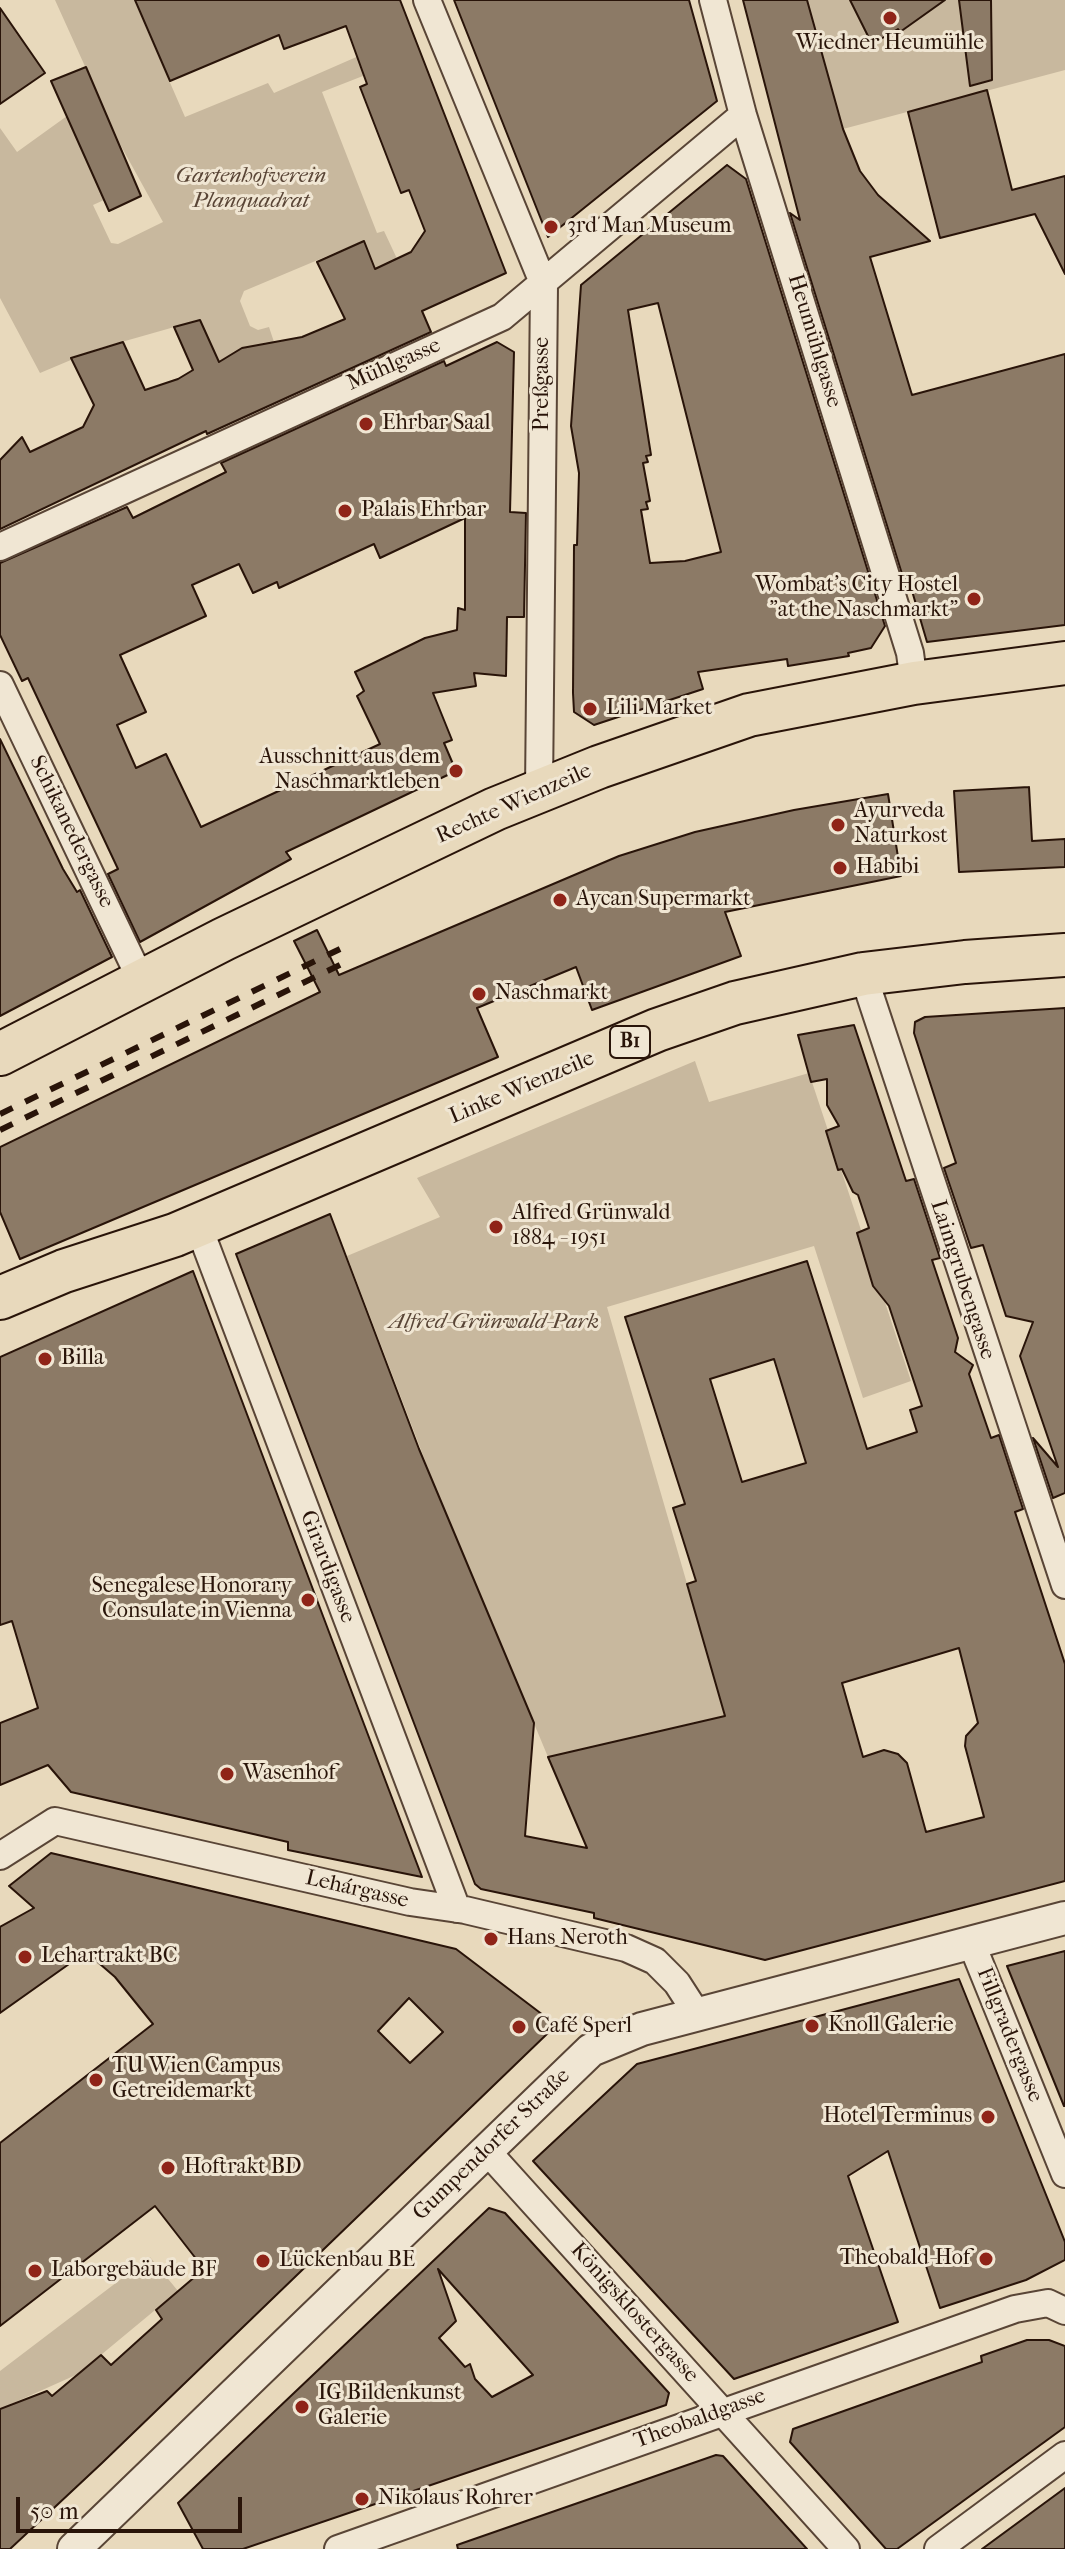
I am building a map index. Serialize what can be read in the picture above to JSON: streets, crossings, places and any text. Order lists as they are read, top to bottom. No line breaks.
{"streets":{"main road":["Rechte Wienzeile","B1","Linke Wienzeile"],"street":["Heumühlgasse","Mühlgasse","Preßgasse","Schikanedergasse","Laimgrubengasse","Girardigasse","Lehárgasse","Fillgradergasse","Gumpendorfer Straße","Königsklostergasse","Theobaldgasse"]},"crossings":[["Heumühlgasse","Mühlgasse"],["Heumühlgasse","Rechte Wienzeile"],["Mühlgasse","Preßgasse"],["Preßgasse","Rechte Wienzeile"],["Rechte Wienzeile","Schikanedergasse"],["Linke Wienzeile","Laimgrubengasse"],["Linke Wienzeile","Girardigasse"],["Girardigasse","Lehárgasse"],["Lehárgasse","Gumpendorfer Straße"],["Fillgradergasse","Gumpendorfer Straße"],["Gumpendorfer Straße","Königsklostergasse"],["Königsklostergasse","Theobaldgasse"]],"parks":["Gartenhofverein Planquadrat","Alfred-Grünwald-Park"],"places":["Wiedner Heumühle","3rd Man Museum","Ehrbar Saal","Palais Ehrbar","Wombat's City Hostel \"at the Naschmarkt\"","Lili Market","Ausschnitt aus dem Naschmarktleben","Ayurveda Naturkost","Habibi","Aycan Supermarkt","Naschmarkt","Alfred Grünwald 1884 - 1951","Billa","Senegalese Honorary Consulate in Vienna","Wasenhof","Hans Neroth","Lehartrakt BC","Knoll Galerie","Café Sperl","TU Wien Campus Getreidemarkt","Hotel Terminus","Hoftrakt BD","Theobald-Hof","Lückenbau BE","Laborgebäude BF","IG Bildenkunst Galerie","Nikolaus Rohrer"],"scale_bar":"50 m"}
